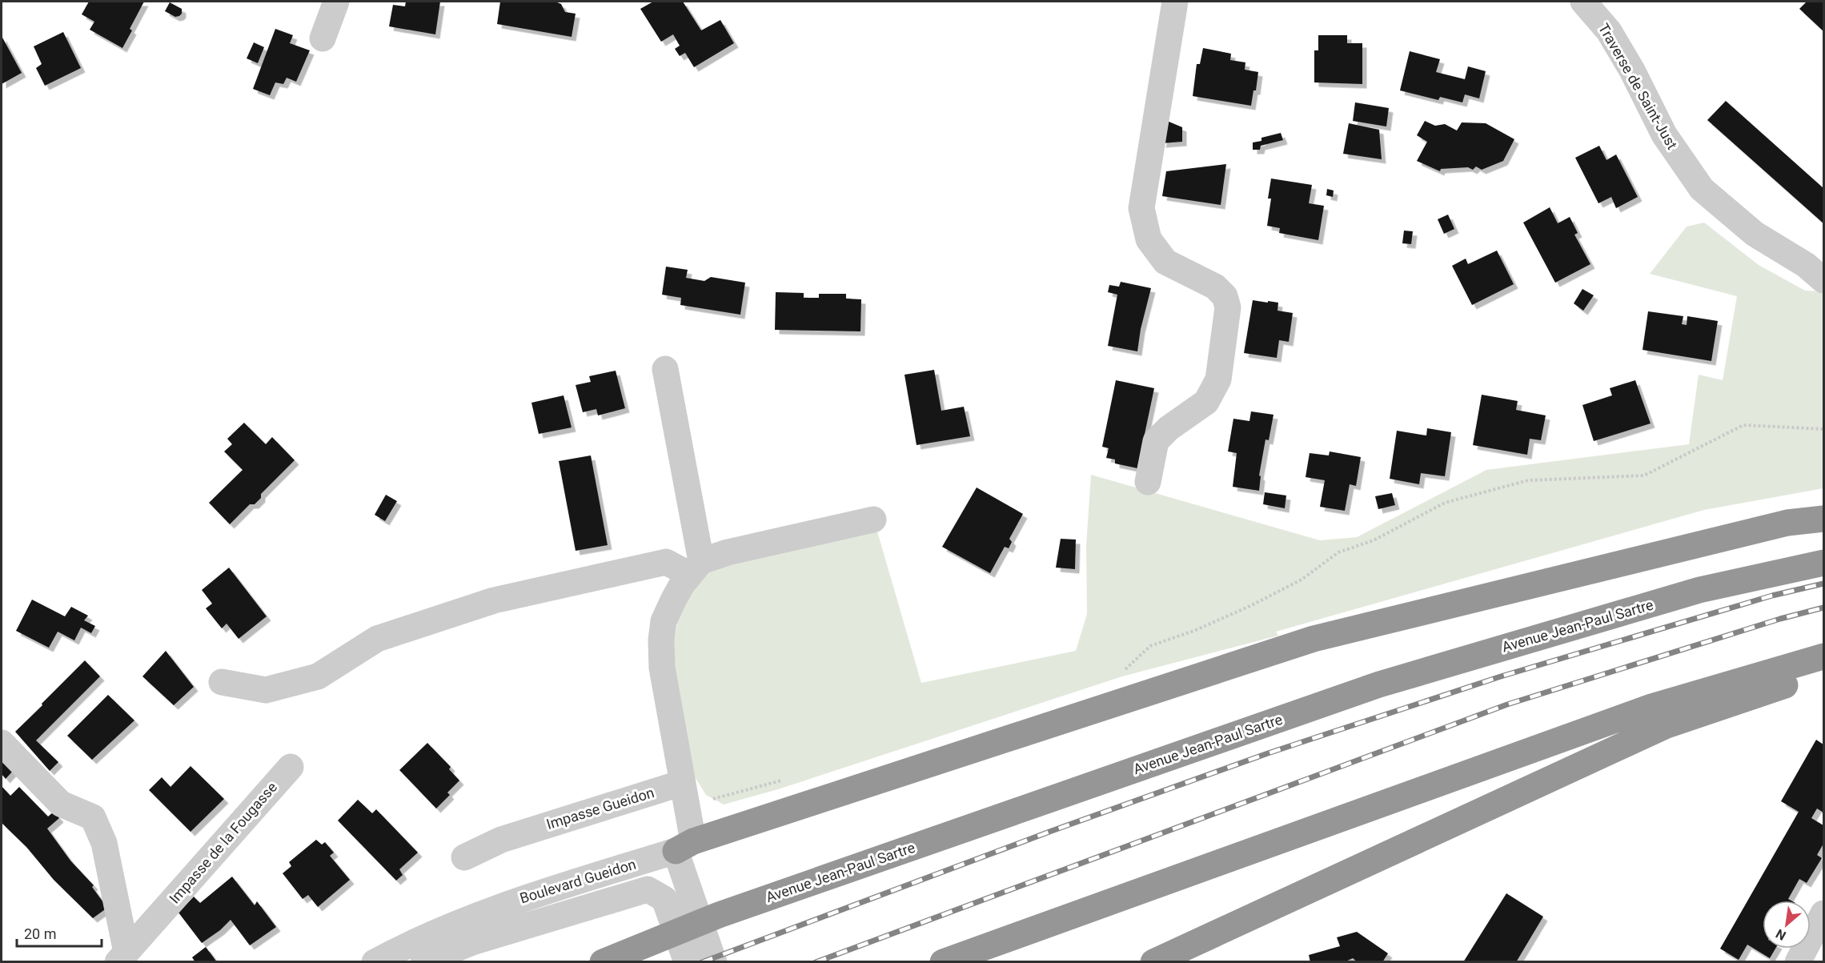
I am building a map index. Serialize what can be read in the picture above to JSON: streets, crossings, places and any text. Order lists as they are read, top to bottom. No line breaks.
{"streets":{"highway":["Avenue Jean-Paul Sartre"],"street":["Traverse de Saint-Just","Impasse Gueidon","Impasse de la Fougasse","Boulevard Gueidon"]},"scale_bar":"20 m","north":"bottom left"}
